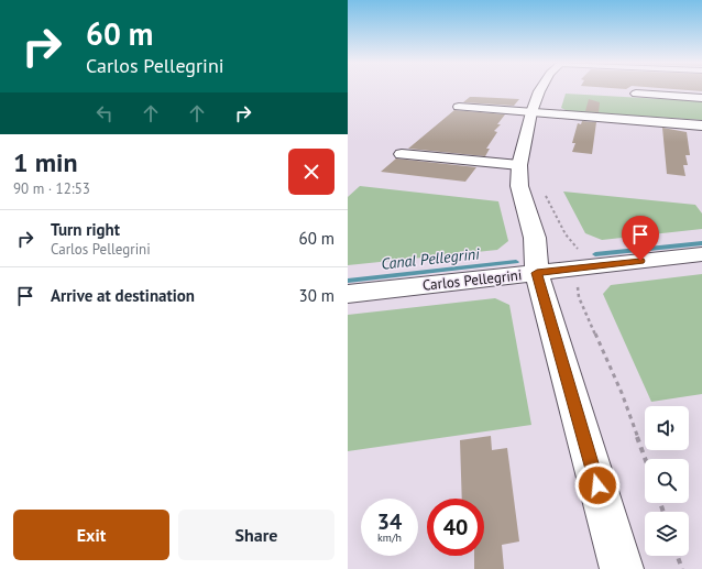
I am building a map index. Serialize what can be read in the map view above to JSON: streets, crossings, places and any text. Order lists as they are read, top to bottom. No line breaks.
{"streets":{"street":["Carlos Pellegrini"]},"water":["Canal Pellegrini"],"page":{"turn":["60 m","Carlos Pellegrini"],"heading":["1 min","90 m · 12:53"],"list":[{"name":"Turn right","note":"Carlos Pellegrini","value":"60 m"},{"name":"Arrive at destination","value":"30 m"}],"speed":"34 km/h","limit":"40","buttons":["Exit","Share"]}}
